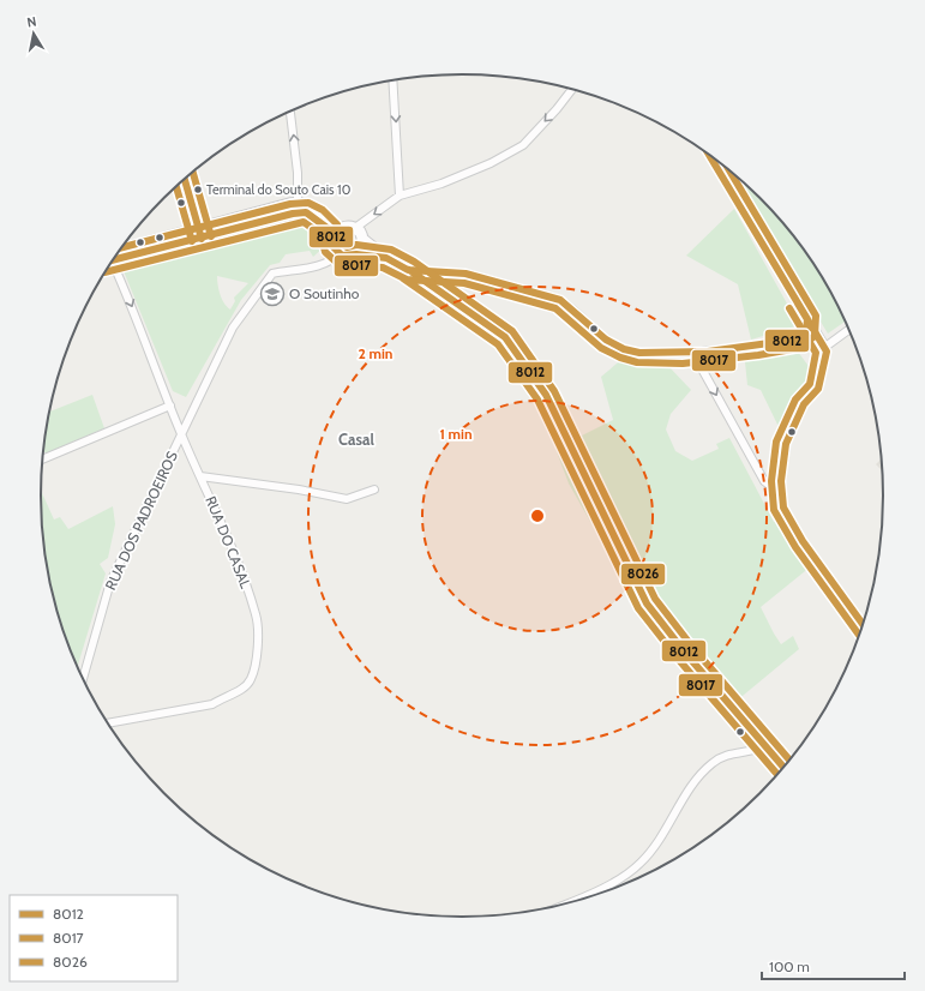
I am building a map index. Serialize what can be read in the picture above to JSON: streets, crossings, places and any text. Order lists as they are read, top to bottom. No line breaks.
{"streets":{"street":["RUA DOS PADROEIROS","RUA DO CASAL"]},"crossings":[["RUA DOS PADROEIROS","RUA DO CASAL"]],"districts":["Casal"],"places":{"other":["Terminal do Souto Cais 10"],"school or university":["O Soutinho"]},"lines":["transit line 8012","transit line 8017","transit line 8026"],"legend":["8012","8017","8026"],"scale_bar":"100 m","north":"top","rings":["2 min","1 min"]}
